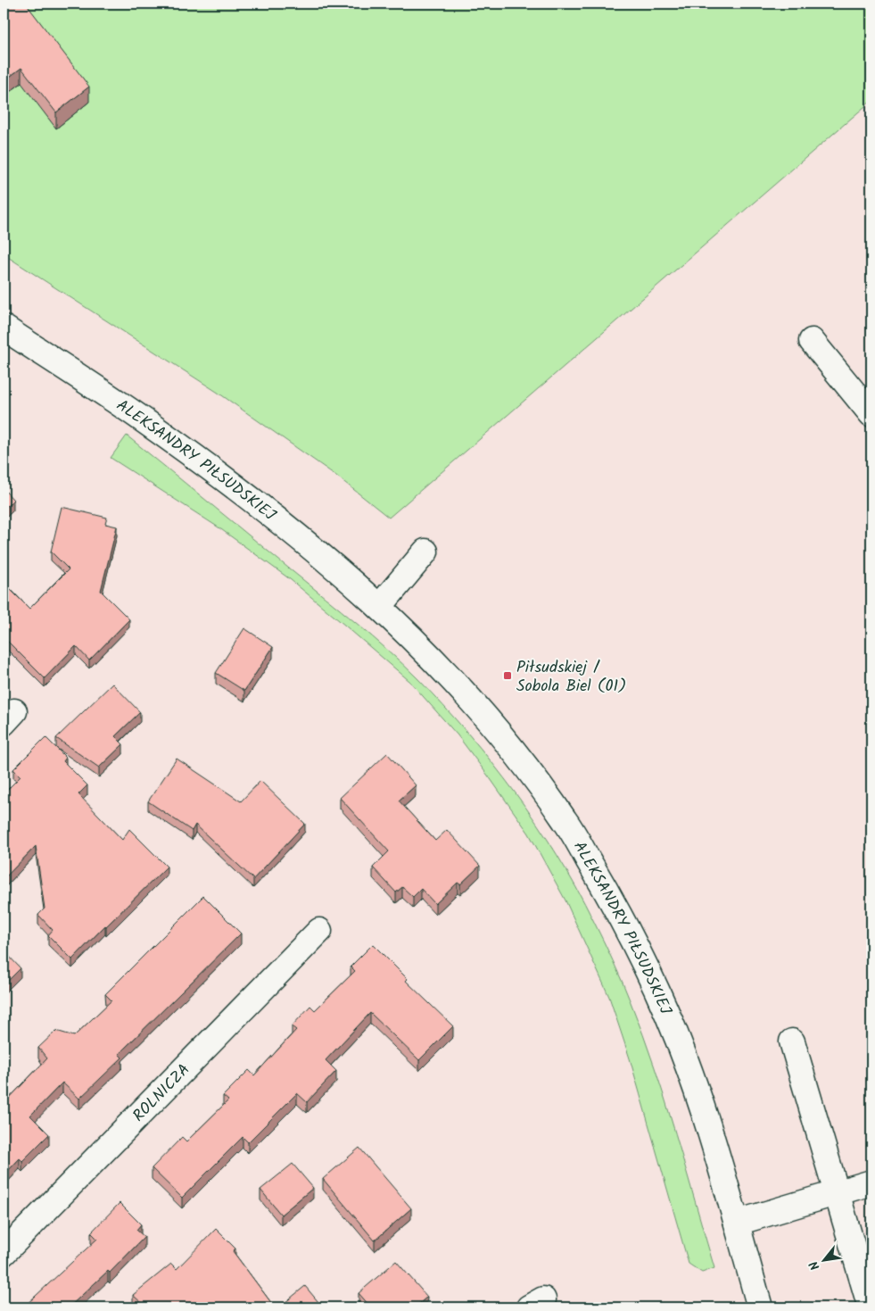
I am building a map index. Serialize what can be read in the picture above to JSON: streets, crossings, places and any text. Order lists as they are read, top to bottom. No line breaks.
{"streets":{"street":["ALEKSANDRY PIŁSUDSKIEJ","ROLNICZA"]},"places":{"transit":["Piłsudskiej / Sobola Biel (01)"]},"north":"bottom left"}
